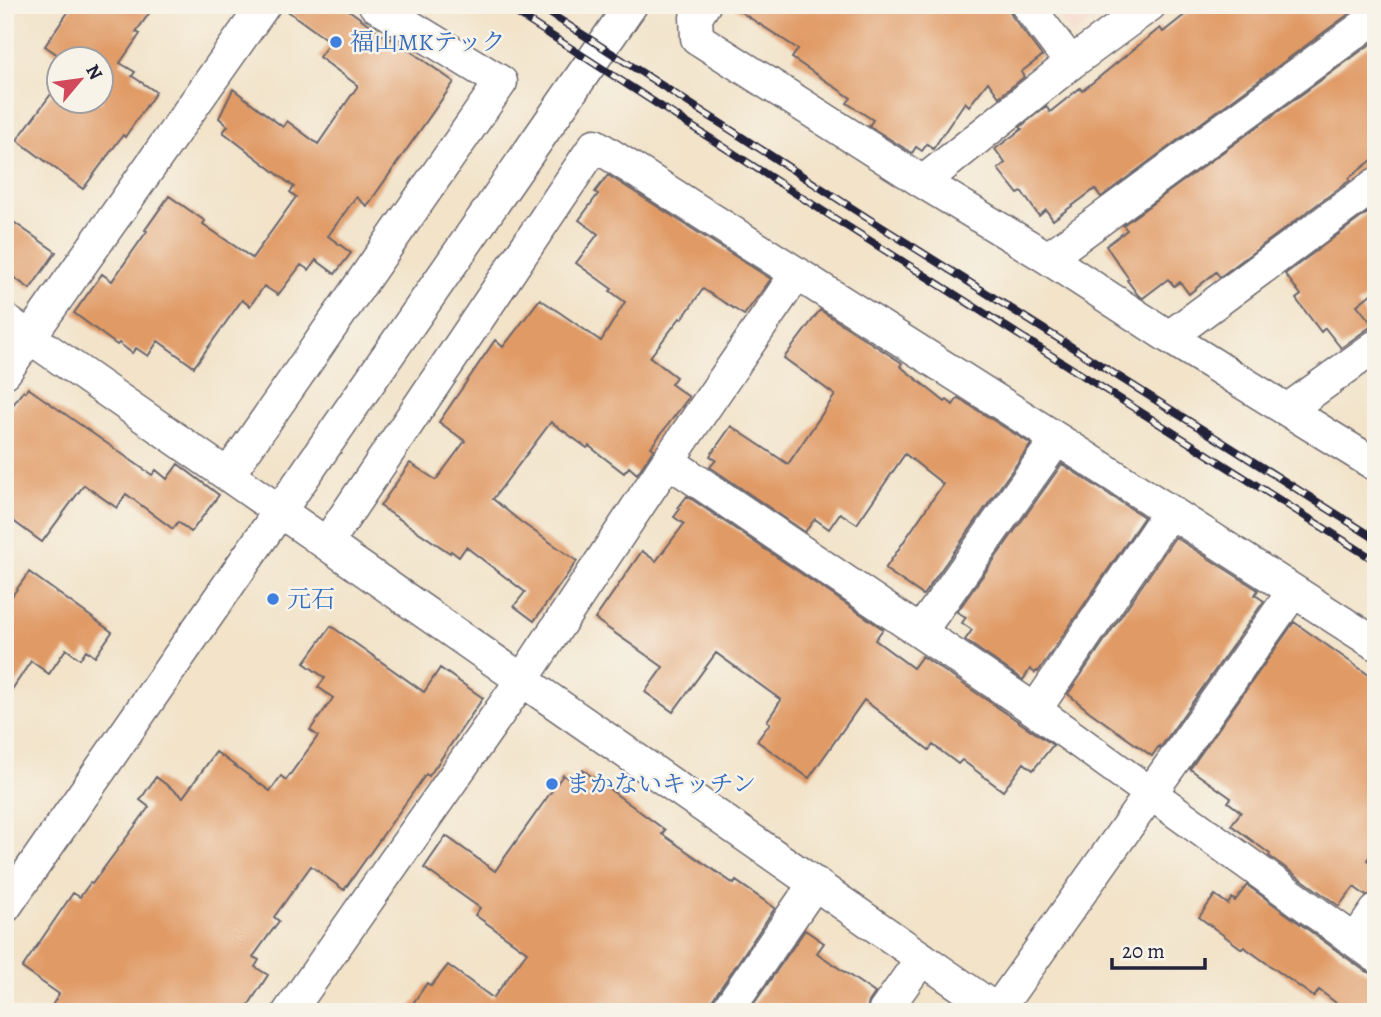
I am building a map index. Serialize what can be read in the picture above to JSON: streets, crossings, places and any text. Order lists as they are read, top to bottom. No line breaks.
{"places":["福山MKテック","元石","まかないキッチン"],"scale_bar":"20 m","north":"top right"}
